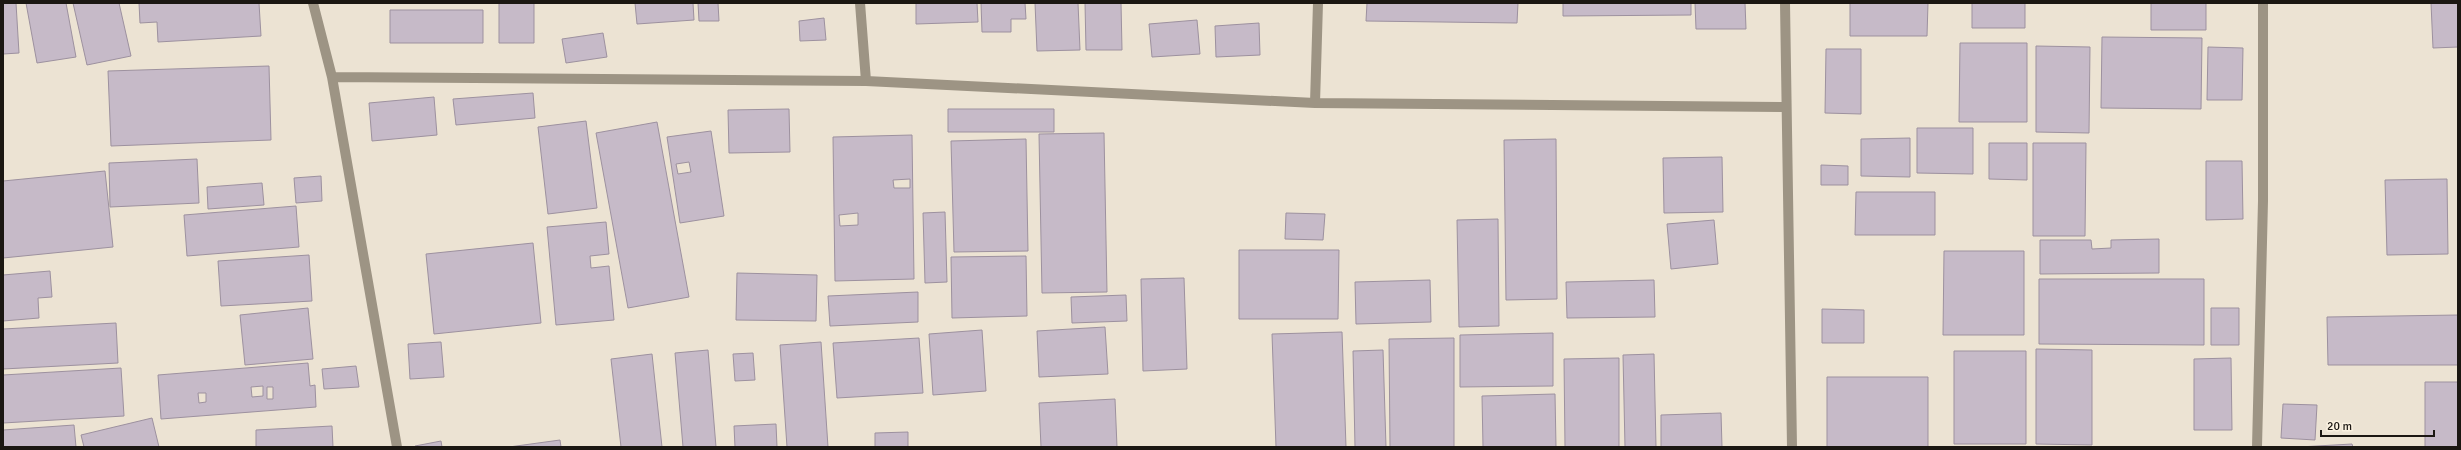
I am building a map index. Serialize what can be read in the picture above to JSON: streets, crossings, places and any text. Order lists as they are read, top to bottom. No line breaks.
{"scale_bar":"20 m"}
